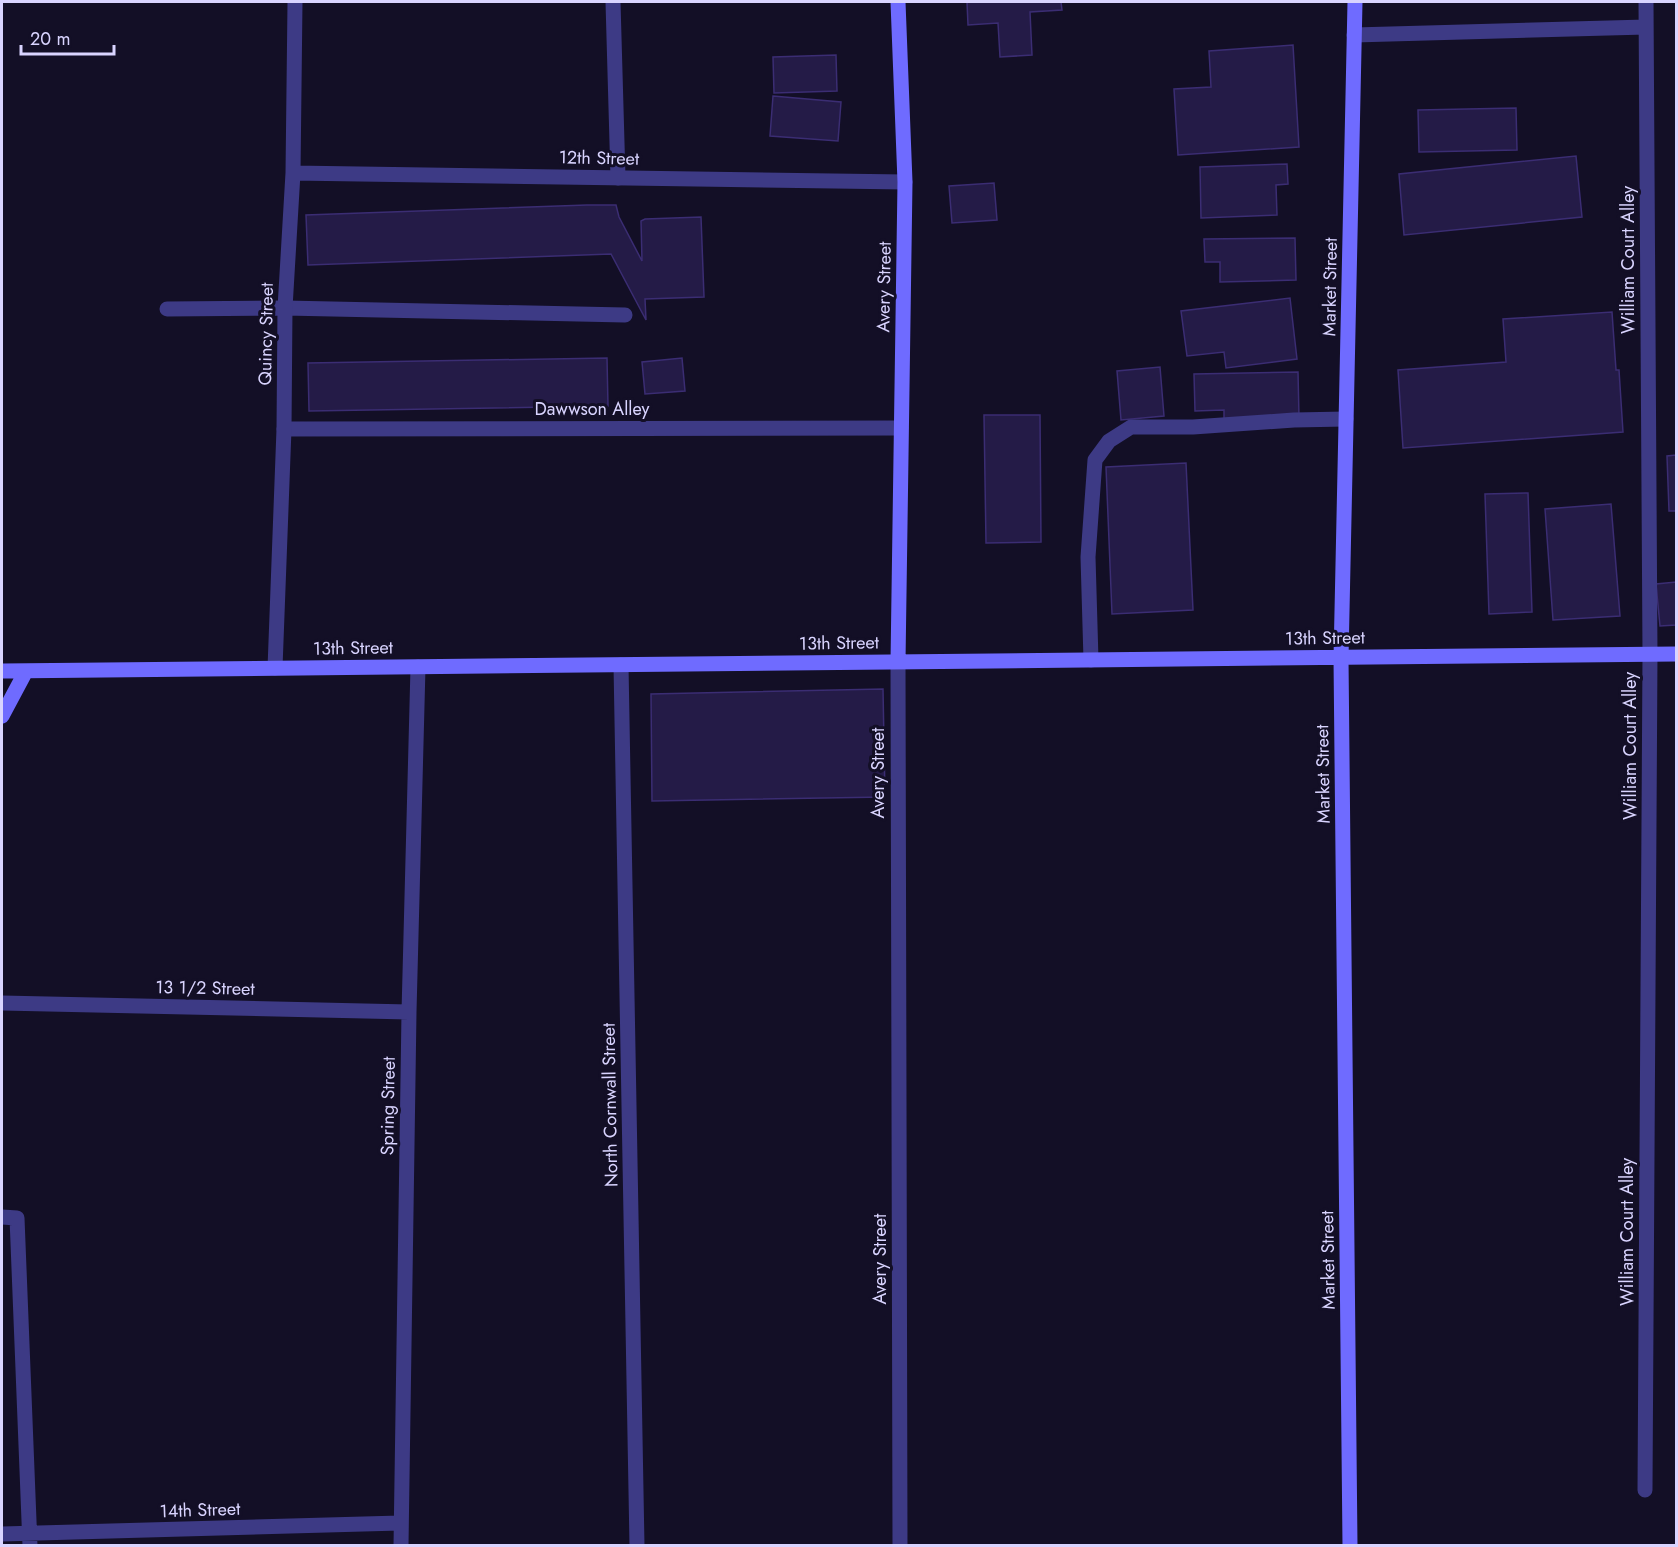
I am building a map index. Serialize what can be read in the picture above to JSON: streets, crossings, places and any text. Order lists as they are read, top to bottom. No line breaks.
{"streets":{"street":["12th Street","William Court Alley","Avery Street","Market Street","Quincy Street","Dawwson Alley","13th Street","13 1/2 Street","North Cornwall Street","Spring Street","14th Street"]},"crossings":[["12th Street","Avery Street"],["12th Street","Quincy Street"],["William Court Alley","13th Street"],["Avery Street","Dawwson Alley"],["Avery Street","13th Street"],["Market Street","13th Street"],["Quincy Street","Dawwson Alley"],["Quincy Street","13th Street"],["13th Street","North Cornwall Street"],["13th Street","Spring Street"],["13 1/2 Street","Spring Street"],["Spring Street","14th Street"]],"scale_bar":"20 m"}
